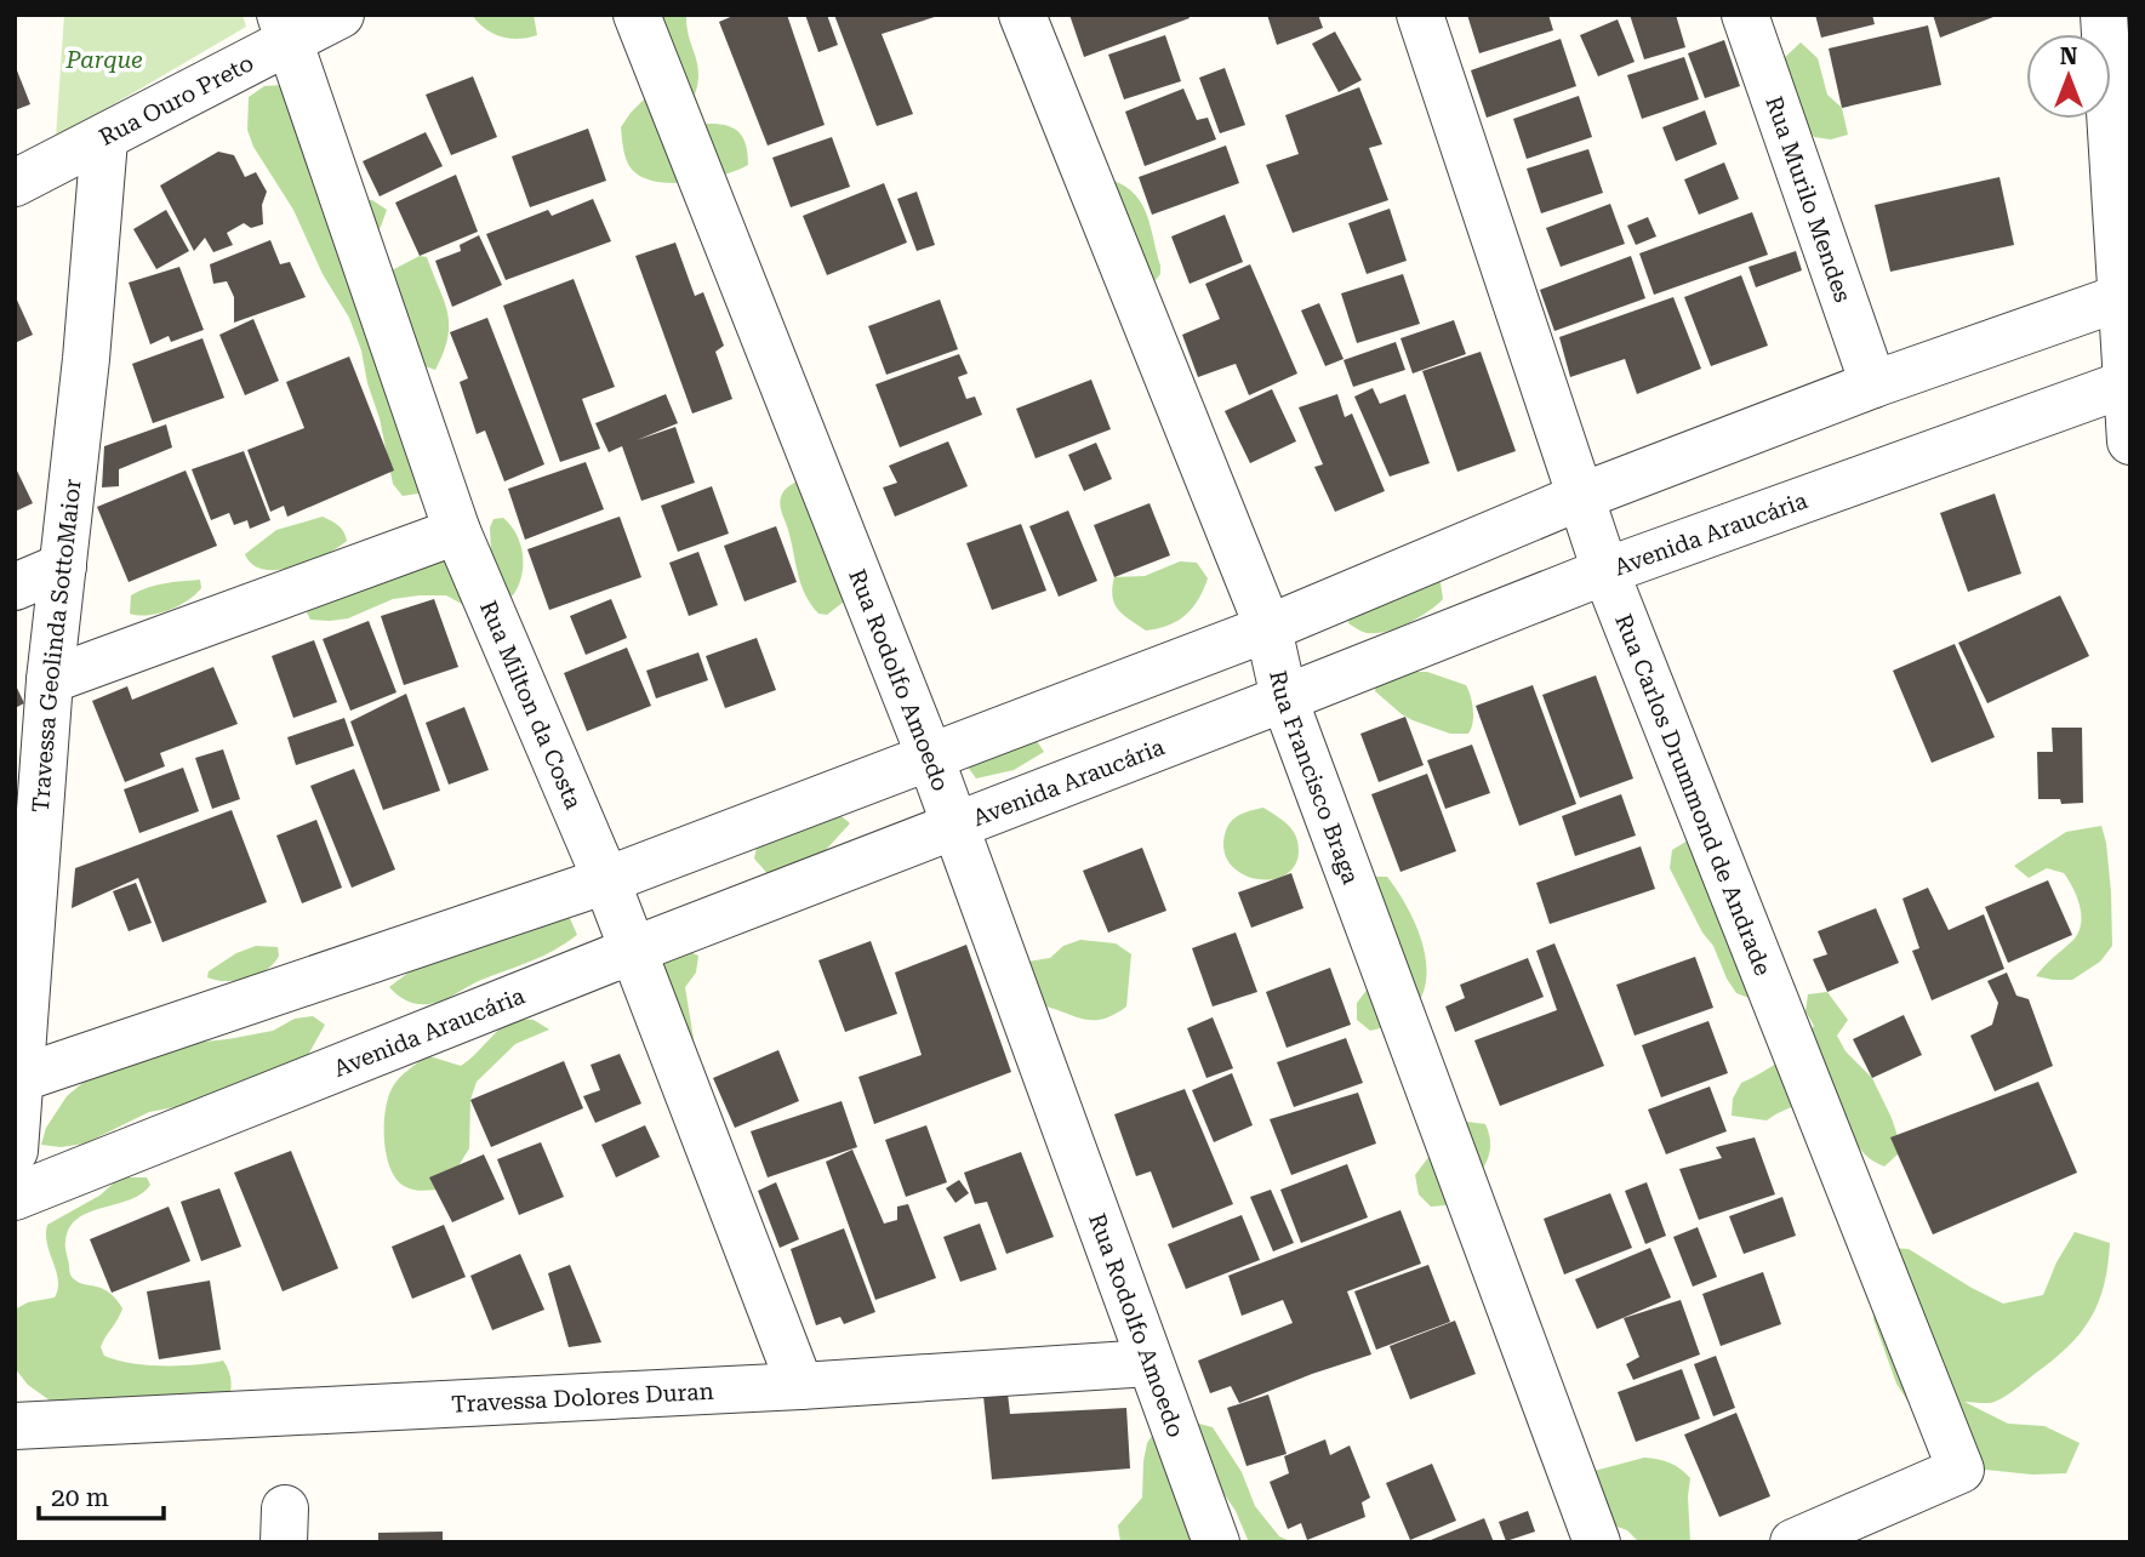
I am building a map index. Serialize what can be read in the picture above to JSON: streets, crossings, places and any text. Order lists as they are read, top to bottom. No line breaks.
{"streets":{"street":["Rua Ouro Preto","Rua Murilo Mendes","Avenida Araucária","Travessa Geolinda SottoMaior","Rua Rodolfo Amoedo","Rua Milton da Costa","Rua Francisco Braga","Rua Carlos Drummond de Andrade","Travessa Dolores Duran"]},"crossings":[["Rua Ouro Preto","Travessa Geolinda SottoMaior"],["Rua Ouro Preto","Rua Milton da Costa"],["Avenida Araucária","Rua Rodolfo Amoedo"],["Avenida Araucária","Rua Milton da Costa"],["Avenida Araucária","Rua Francisco Braga"],["Avenida Araucária","Rua Carlos Drummond de Andrade"],["Rua Rodolfo Amoedo","Travessa Dolores Duran"],["Rua Milton da Costa","Travessa Dolores Duran"]],"parks":["Parque"],"scale_bar":"20 m","north":"top"}
